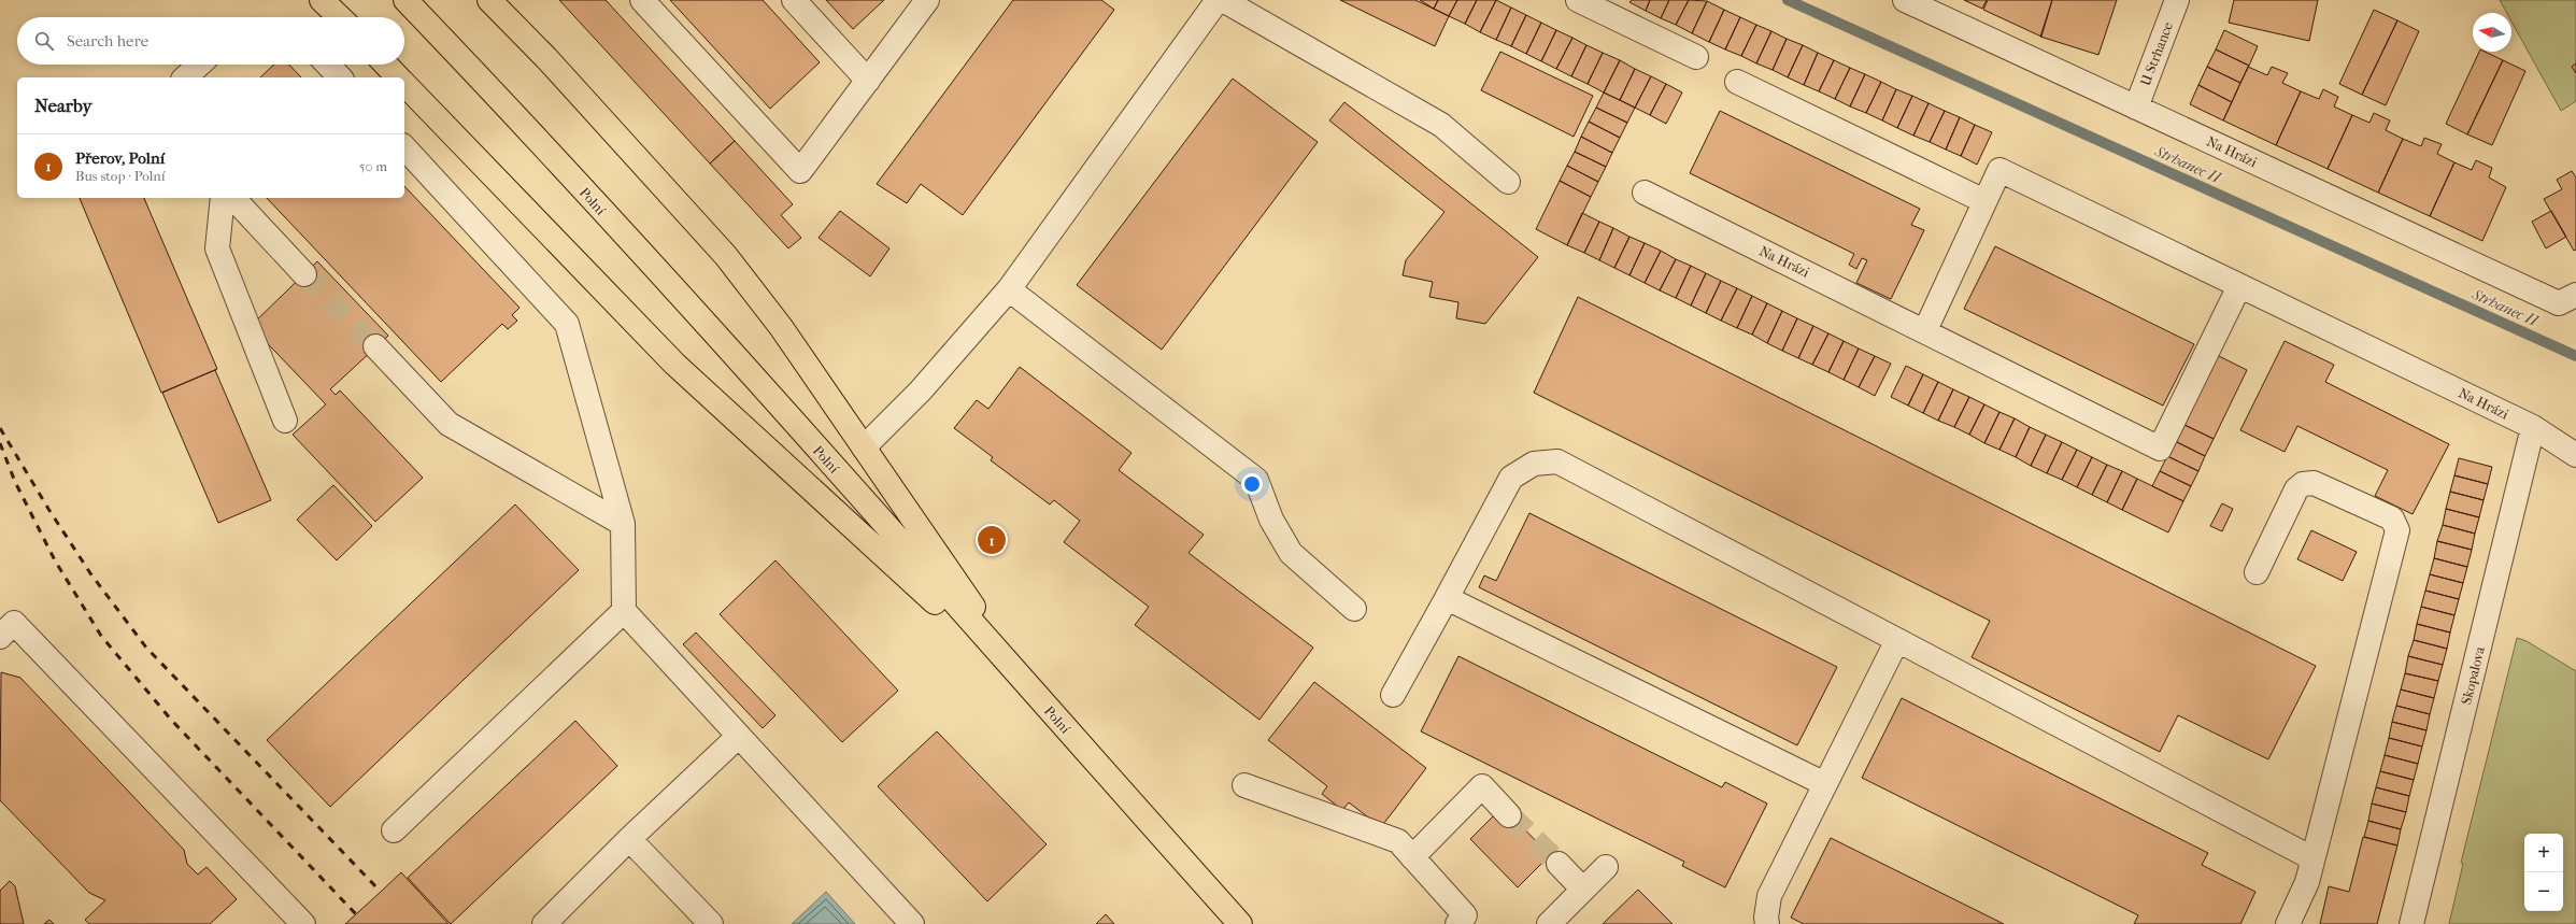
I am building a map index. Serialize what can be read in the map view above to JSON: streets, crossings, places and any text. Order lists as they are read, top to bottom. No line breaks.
{"streets":{"main road":["Polní"],"street":["U Strhance","Na Hrázi","Skopalova"]},"crossings":[["U Strhance","Na Hrázi"],["Na Hrázi","Skopalova"]],"water":["Strhanec II"],"north":"left","page":{"search":"Search here","heading":"Nearby","list":[{"mark":"1","name":"Přerov, Polní","note":"Bus stop · Polní","value":"50 m"}],"pins":"1","map_buttons":["+","−"]}}
